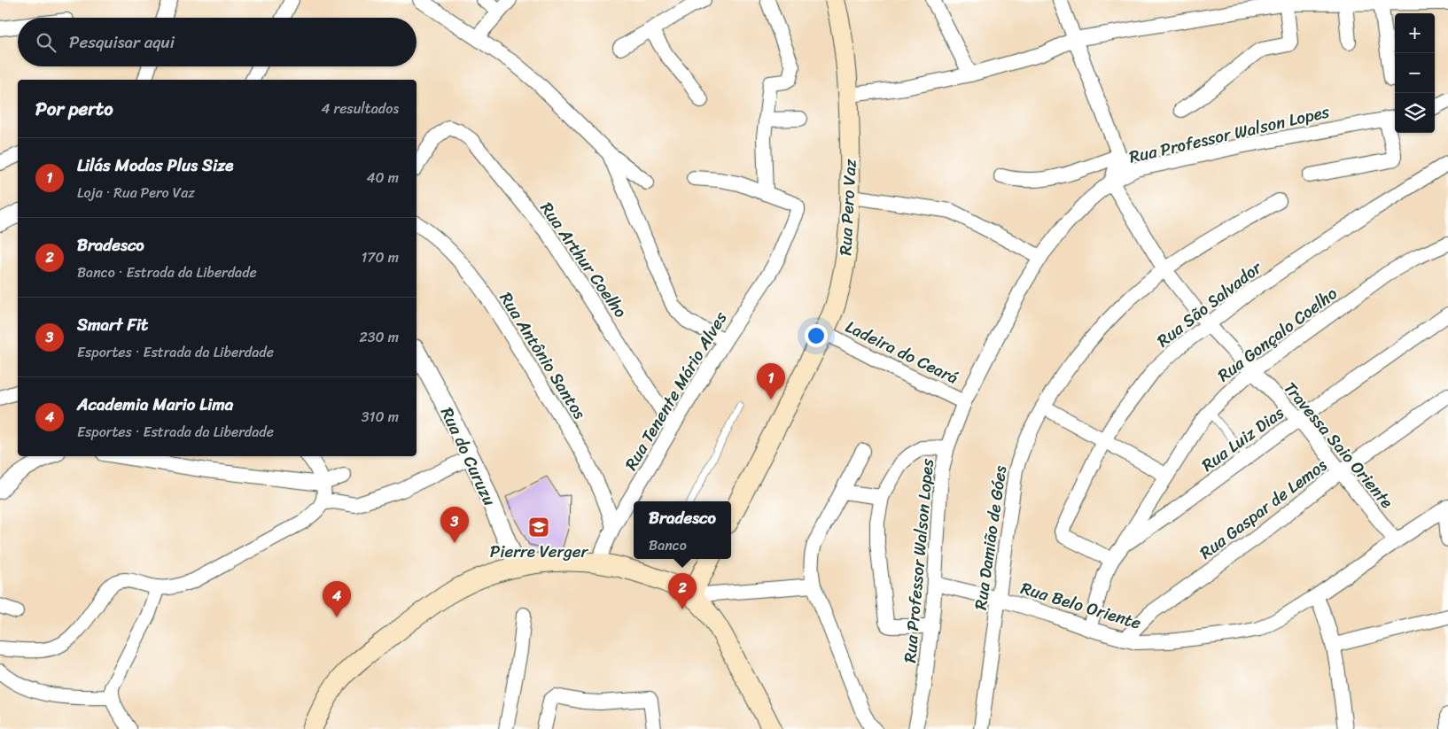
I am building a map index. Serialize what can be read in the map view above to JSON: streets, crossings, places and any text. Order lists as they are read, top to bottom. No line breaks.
{"streets":{"main road":["Rua Pero Vaz"],"street":["Rua Professor Walson Lopes","Rua Arthur Coelho","Rua São Salvador","Rua Gonçalo Coelho","Ladeira do Ceará","Rua Antônio Santos","Rua Tenente Mário Alves","Rua Luiz Dias","Travessa Saio Oriente","Rua do Curuzu","Rua Gaspar de Lemos","Rua Damião de Góes","Rua Belo Oriente"]},"crossings":[["Rua Professor Walson Lopes","Ladeira do Ceará"],["Rua Professor Walson Lopes","Travessa Saio Oriente"],["Rua Professor Walson Lopes","Rua Belo Oriente"],["Rua Pero Vaz","Ladeira do Ceará"],["Rua Arthur Coelho","Rua Tenente Mário Alves"],["Rua São Salvador","Rua Gonçalo Coelho"],["Rua São Salvador","Travessa Saio Oriente"],["Rua Gonçalo Coelho","Rua Luiz Dias"],["Rua Gonçalo Coelho","Travessa Saio Oriente"],["Rua Gonçalo Coelho","Rua Belo Oriente"],["Rua Antônio Santos","Rua Tenente Mário Alves"],["Rua Luiz Dias","Travessa Saio Oriente"],["Travessa Saio Oriente","Rua Gaspar de Lemos"],["Travessa Saio Oriente","Rua Damião de Góes"],["Travessa Saio Oriente","Rua Belo Oriente"],["Rua Gaspar de Lemos","Rua Belo Oriente"],["Rua Damião de Góes","Rua Belo Oriente"]],"places":{"school or university":["Pierre Verger"]},"page":{"map_buttons":["+","−"],"search":"Pesquisar aqui","heading":["Por perto","4 resultados"],"list":[{"mark":"1","name":"Lilás Modas Plus Size","note":"Loja · Rua Pero Vaz","value":"40 m"},{"mark":"2","name":"Bradesco","note":"Banco · Estrada da Liberdade","value":"170 m"},{"mark":"3","name":"Smart Fit","note":"Esportes · Estrada da Liberdade","value":"230 m"},{"mark":"4","name":"Academia Mario Lima","note":"Esportes · Estrada da Liberdade","value":"310 m"}],"pins":["1","3","2","4"],"popup":["Bradesco","Banco"]}}
